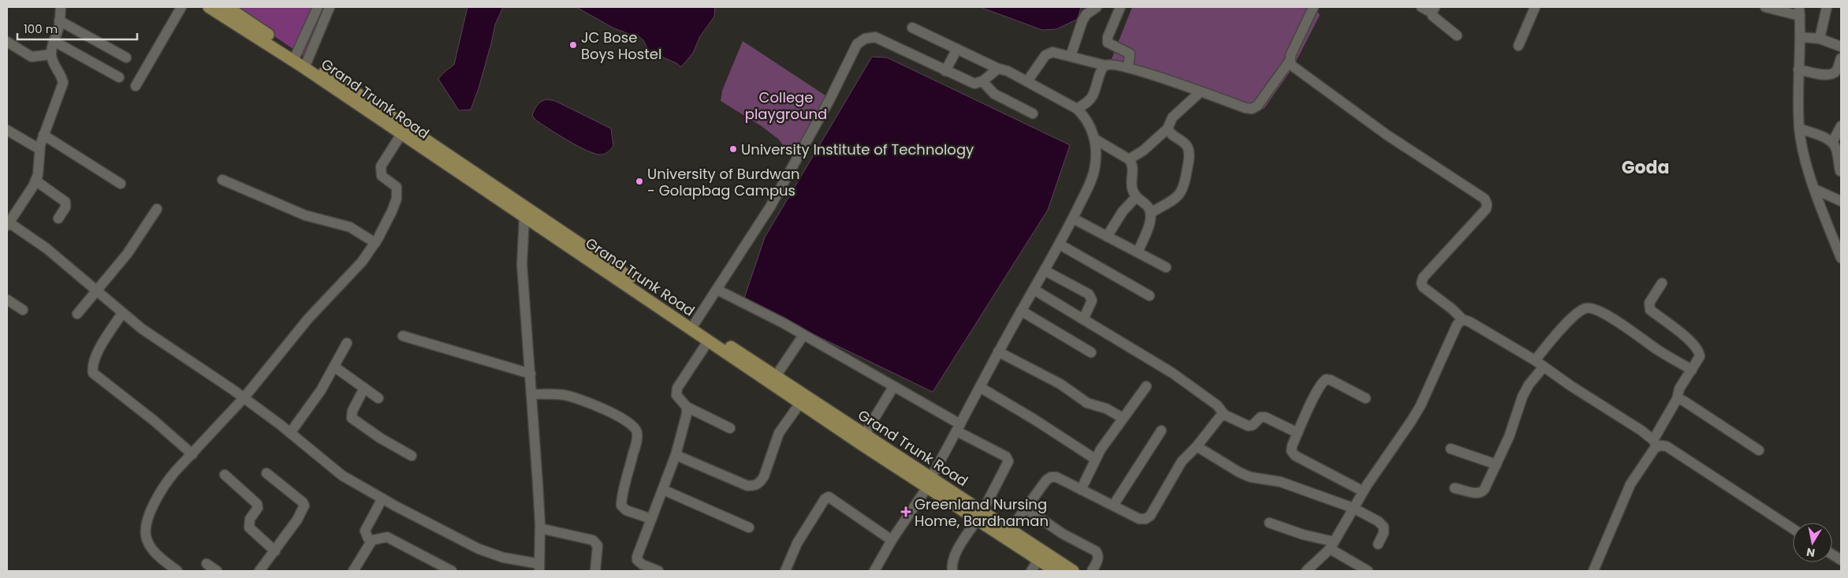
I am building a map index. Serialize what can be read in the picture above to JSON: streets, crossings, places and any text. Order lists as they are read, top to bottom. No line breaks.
{"streets":{"main road":["Grand Trunk Road"]},"districts":["Goda"],"parks":["College playground"],"places":{"other":["JC Bose Boys Hostel","University Institute of Technology","University of Burdwan - Golapbag Campus"],"health":["Greenland Nursing Home, Bardhaman"]},"scale_bar":"100 m","north":"bottom"}
